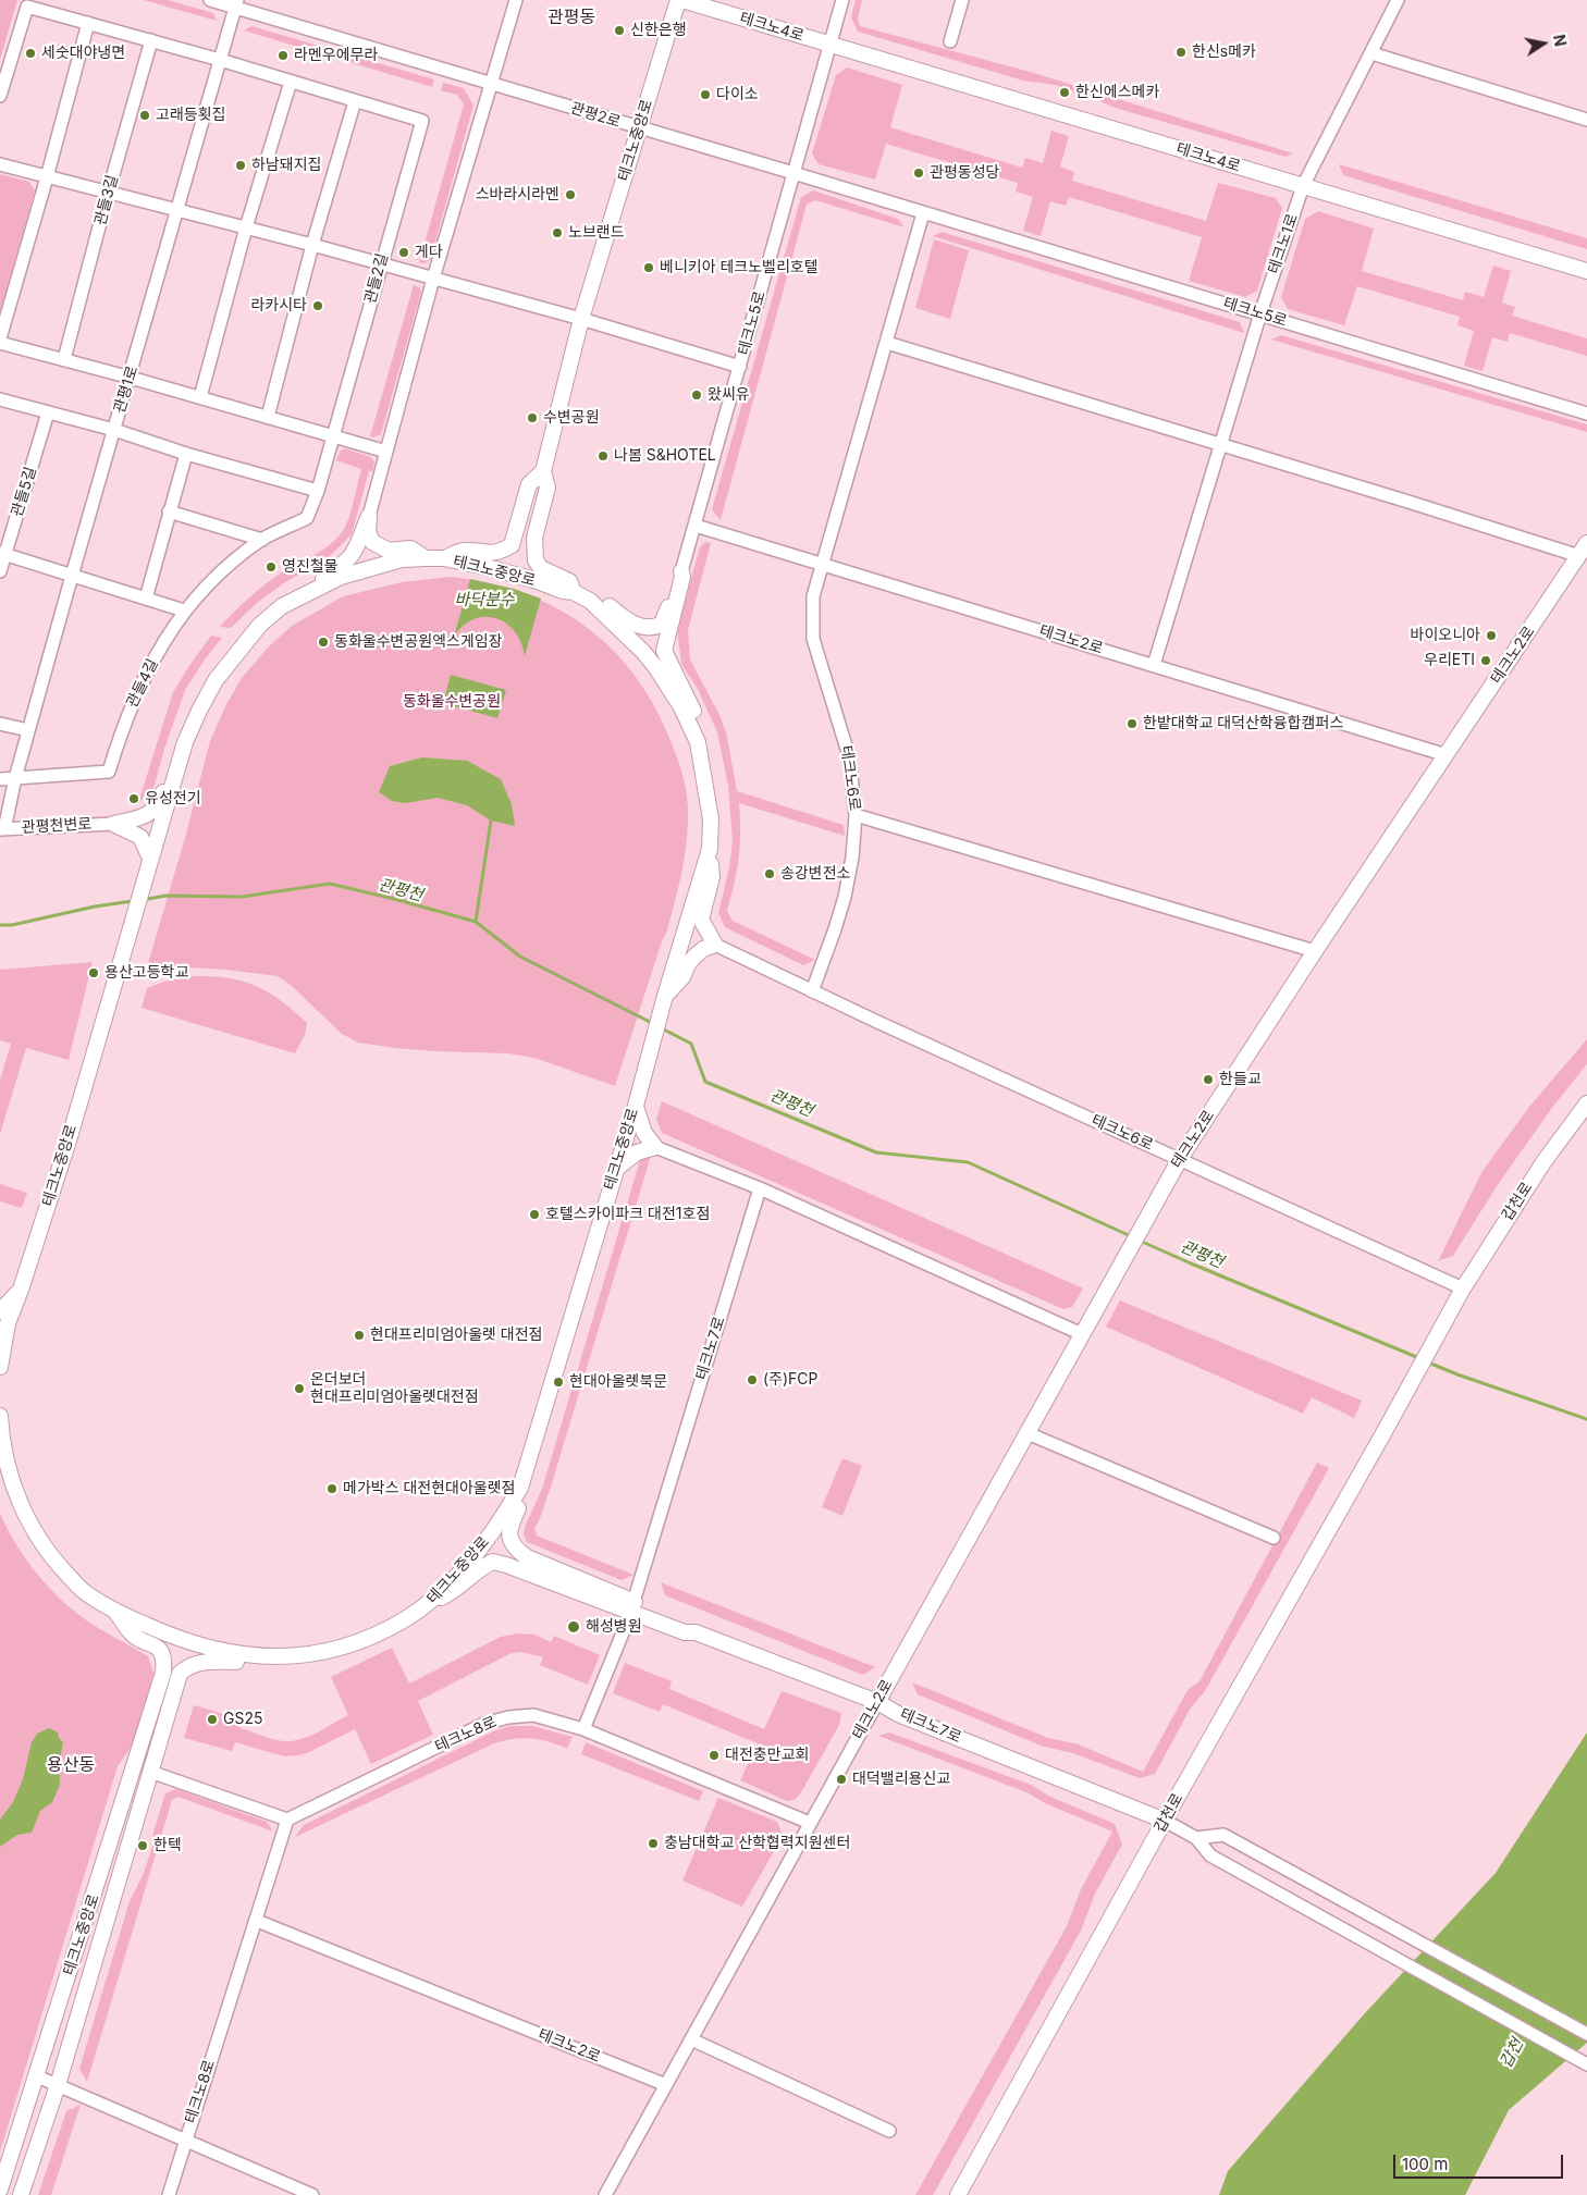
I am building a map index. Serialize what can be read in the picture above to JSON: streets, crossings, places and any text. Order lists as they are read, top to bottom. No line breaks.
{"streets":{"main road":["테크노4로","테크노중앙로","테크노2로","갑천로","테크노7로"],"street":["관평2로","관들3길","테크노1로","관들2길","테크노5로","관평1로","관들5길","관들4길","테크노6로","관평천변로","테크노8로"]},"crossings":[["테크노4로","테크노1로"],["관평2로","테크노중앙로"],["관평2로","테크노5로"],["관평2로","관평1로"],["테크노중앙로","테크노7로"],["테크노1로","테크노5로"],["테크노1로","테크노2로"],["관들2길","관평1로"],["관들2길","관들4길"],["테크노5로","테크노2로"],["관평1로","관들4길"],["관평1로","관평천변로"],["테크노2로","테크노6로"],["테크노2로","테크노7로"],["테크노2로","테크노8로"],["테크노6로","갑천로"],["갑천로","테크노7로"]],"districts":["관평동","용산동"],"water":["바닥분수","관평천","갑천"],"parks":["동화울수변공원"],"places":["신한은행","한신s메카","세숫대야냉면","라멘우에무라","한신에스메카","다이소","고래등횟집","하남돼지집","관평동성당","스바라시라멘","노브랜드","게다","베니키아 테크노벨리호텔","라카시타","왔씨유","수변공원","나봄 S&HOTEL","영진철물","바이오니아","동화울수변공원엑스게임장","우리ETI","한밭대학교 대덕산학융합캠퍼스","유성전기","송강변전소","용산고등학교","한들교","호텔스카이파크 대전1호점","현대프리미엄아울렛 대전점","(주)FCP","현대아울렛북문","온더보더 현대프리미엄아울렛대전점","메가박스 대전현대아울렛점","해성병원","GS25","대전충만교회","대덕밸리용신교","충남대학교 산학협력지원센터","한텍"],"scale_bar":"100 m","north":"right"}
